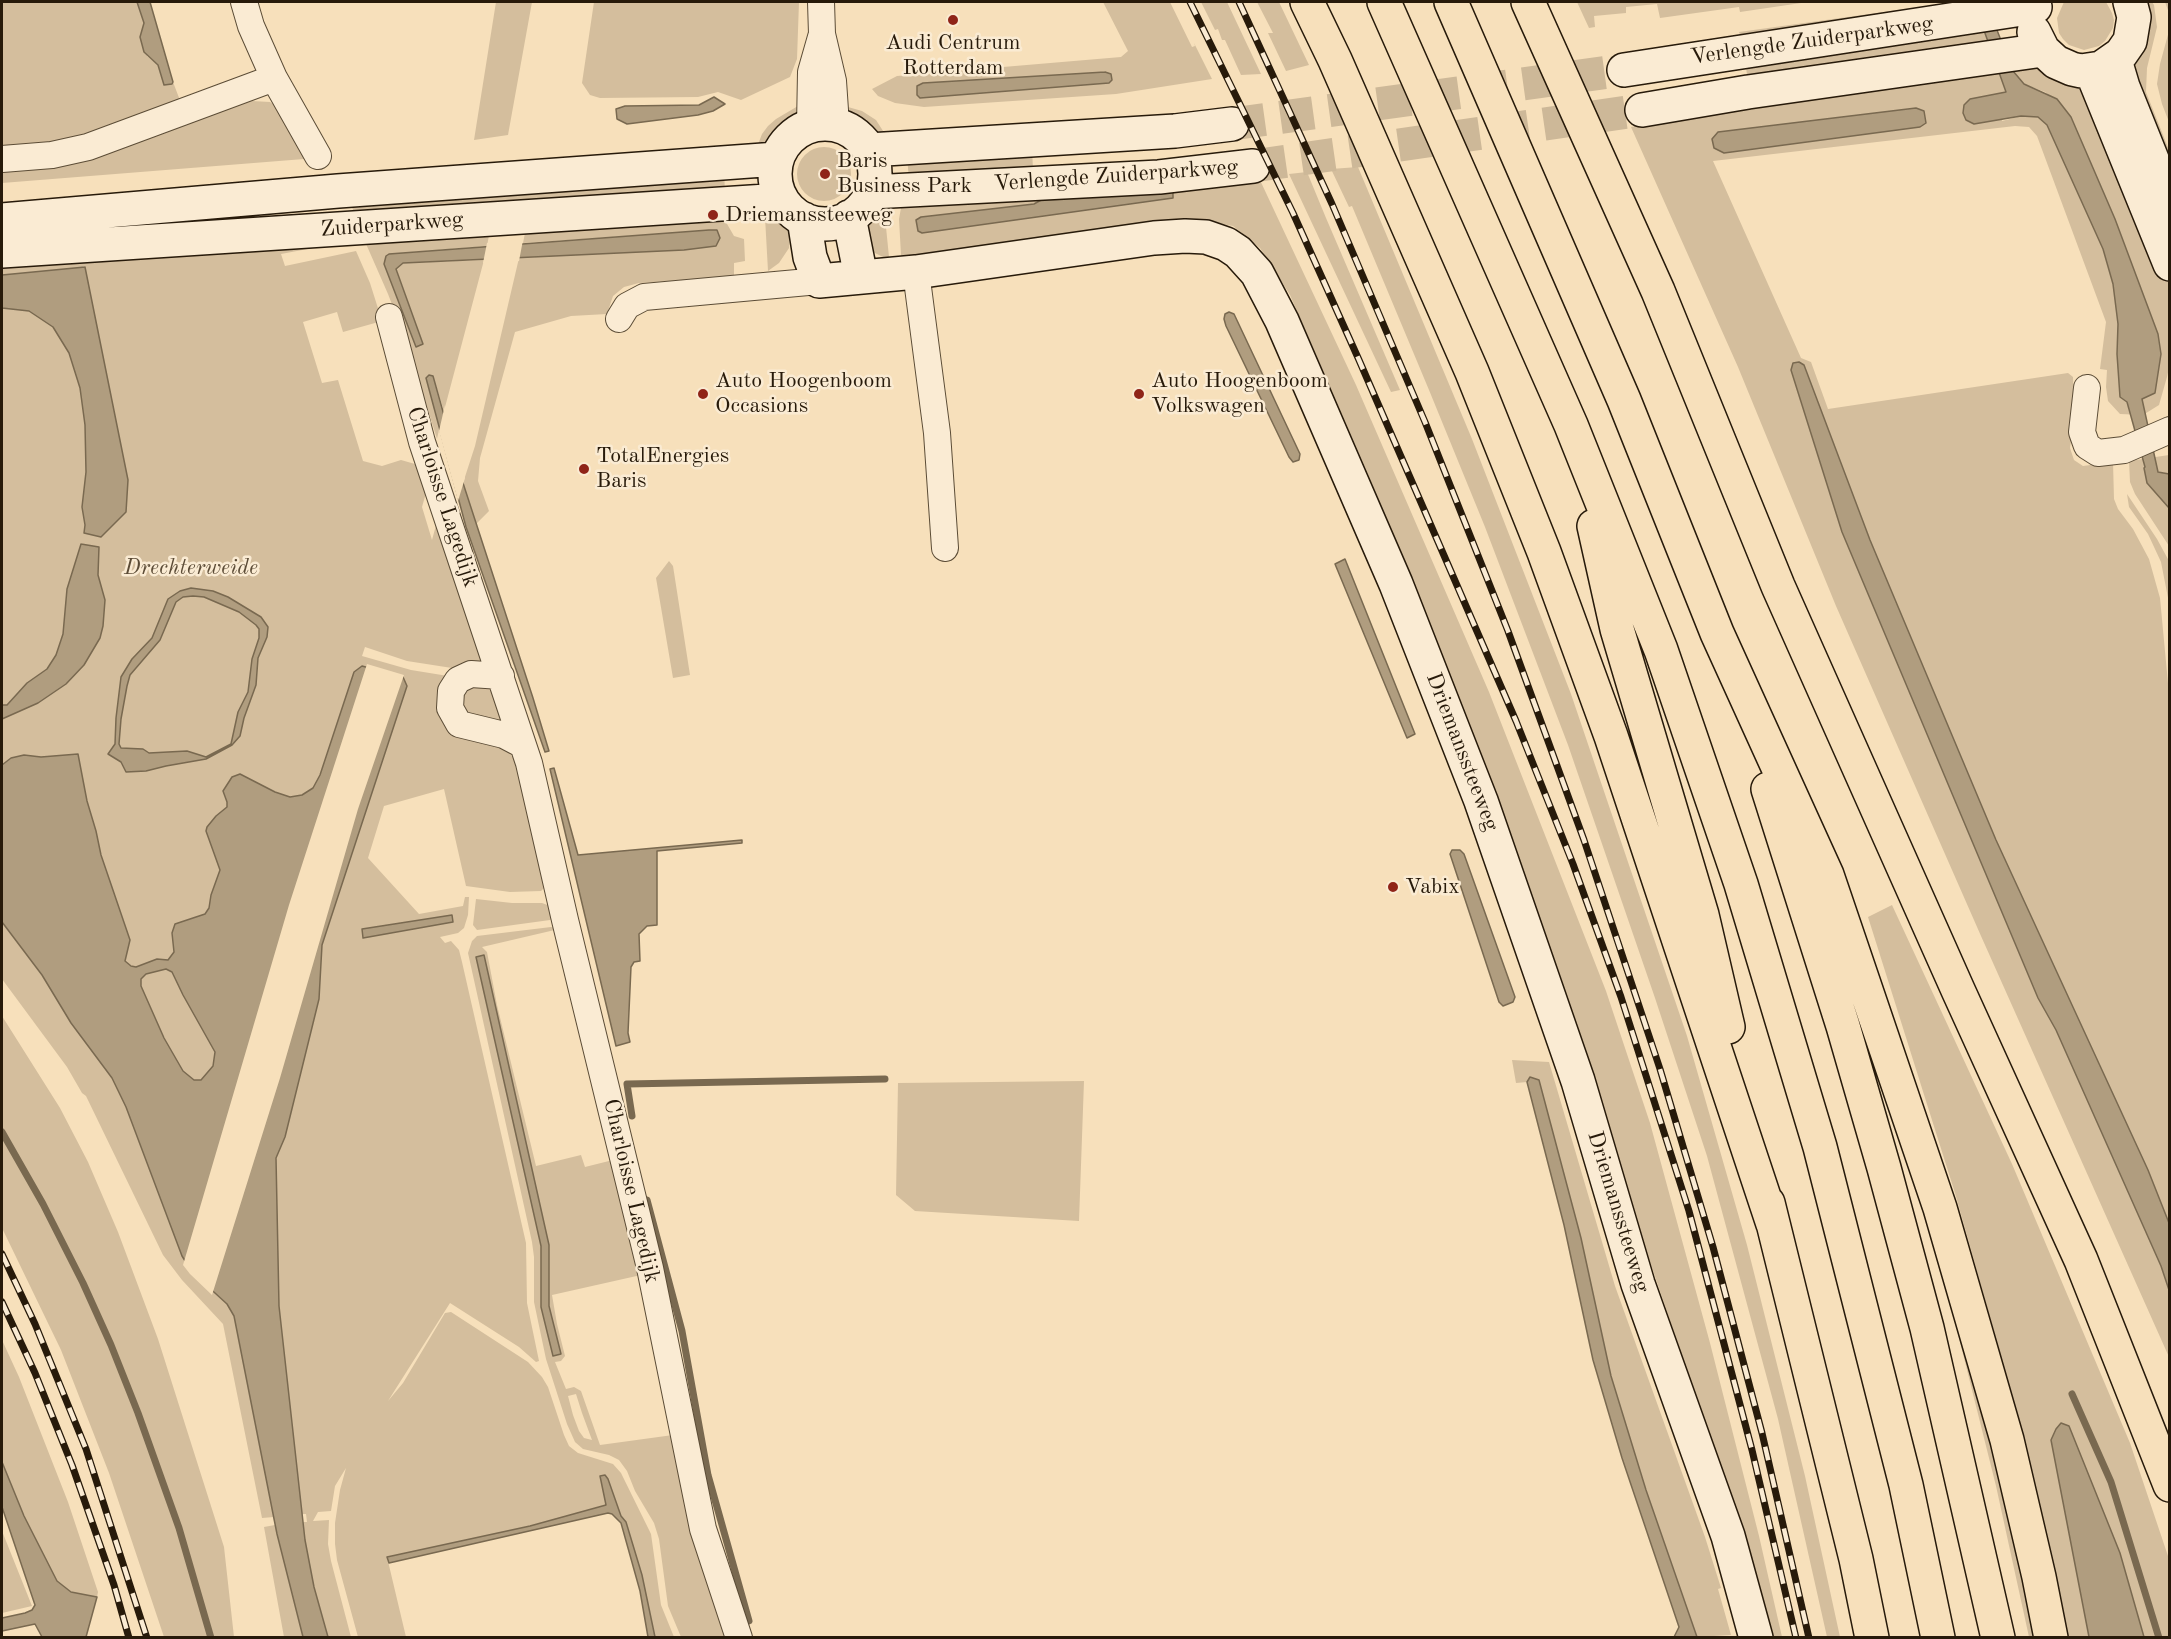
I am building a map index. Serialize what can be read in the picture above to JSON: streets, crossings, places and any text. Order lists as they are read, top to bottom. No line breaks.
{"streets":{"main road":["Verlengde Zuiderparkweg","Zuiderparkweg","Driemanssteeweg"],"street":["Charloisse Lagedijk"]},"crossings":[["Verlengde Zuiderparkweg","Zuiderparkweg"]],"parks":["Drechterweide"],"places":["Audi Centrum Rotterdam","Baris Business Park","Driemanssteeweg","Auto Hoogenboom Occasions","Auto Hoogenboom Volkswagen","TotalEnergies Baris","Vabix"]}
